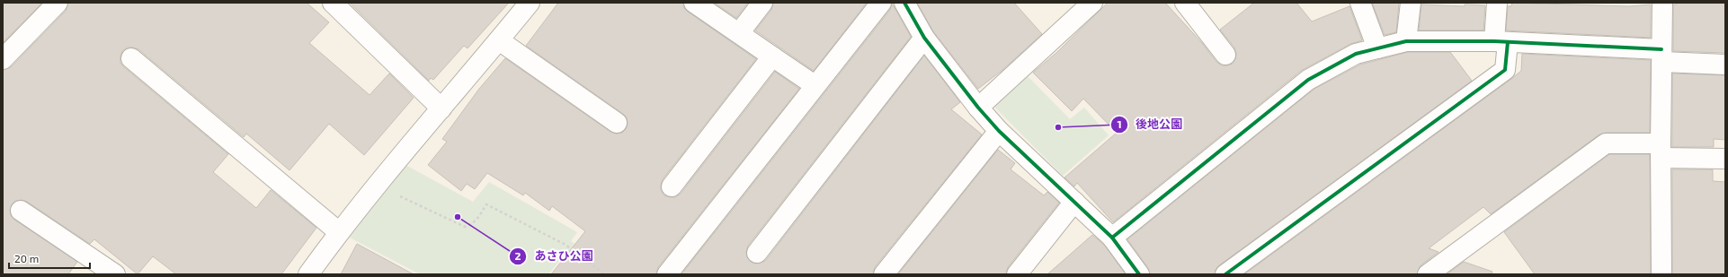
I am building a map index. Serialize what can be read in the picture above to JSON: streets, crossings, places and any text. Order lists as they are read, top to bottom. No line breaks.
{"places":["後地公園","あさひ公園"],"scale_bar":"20 m"}
